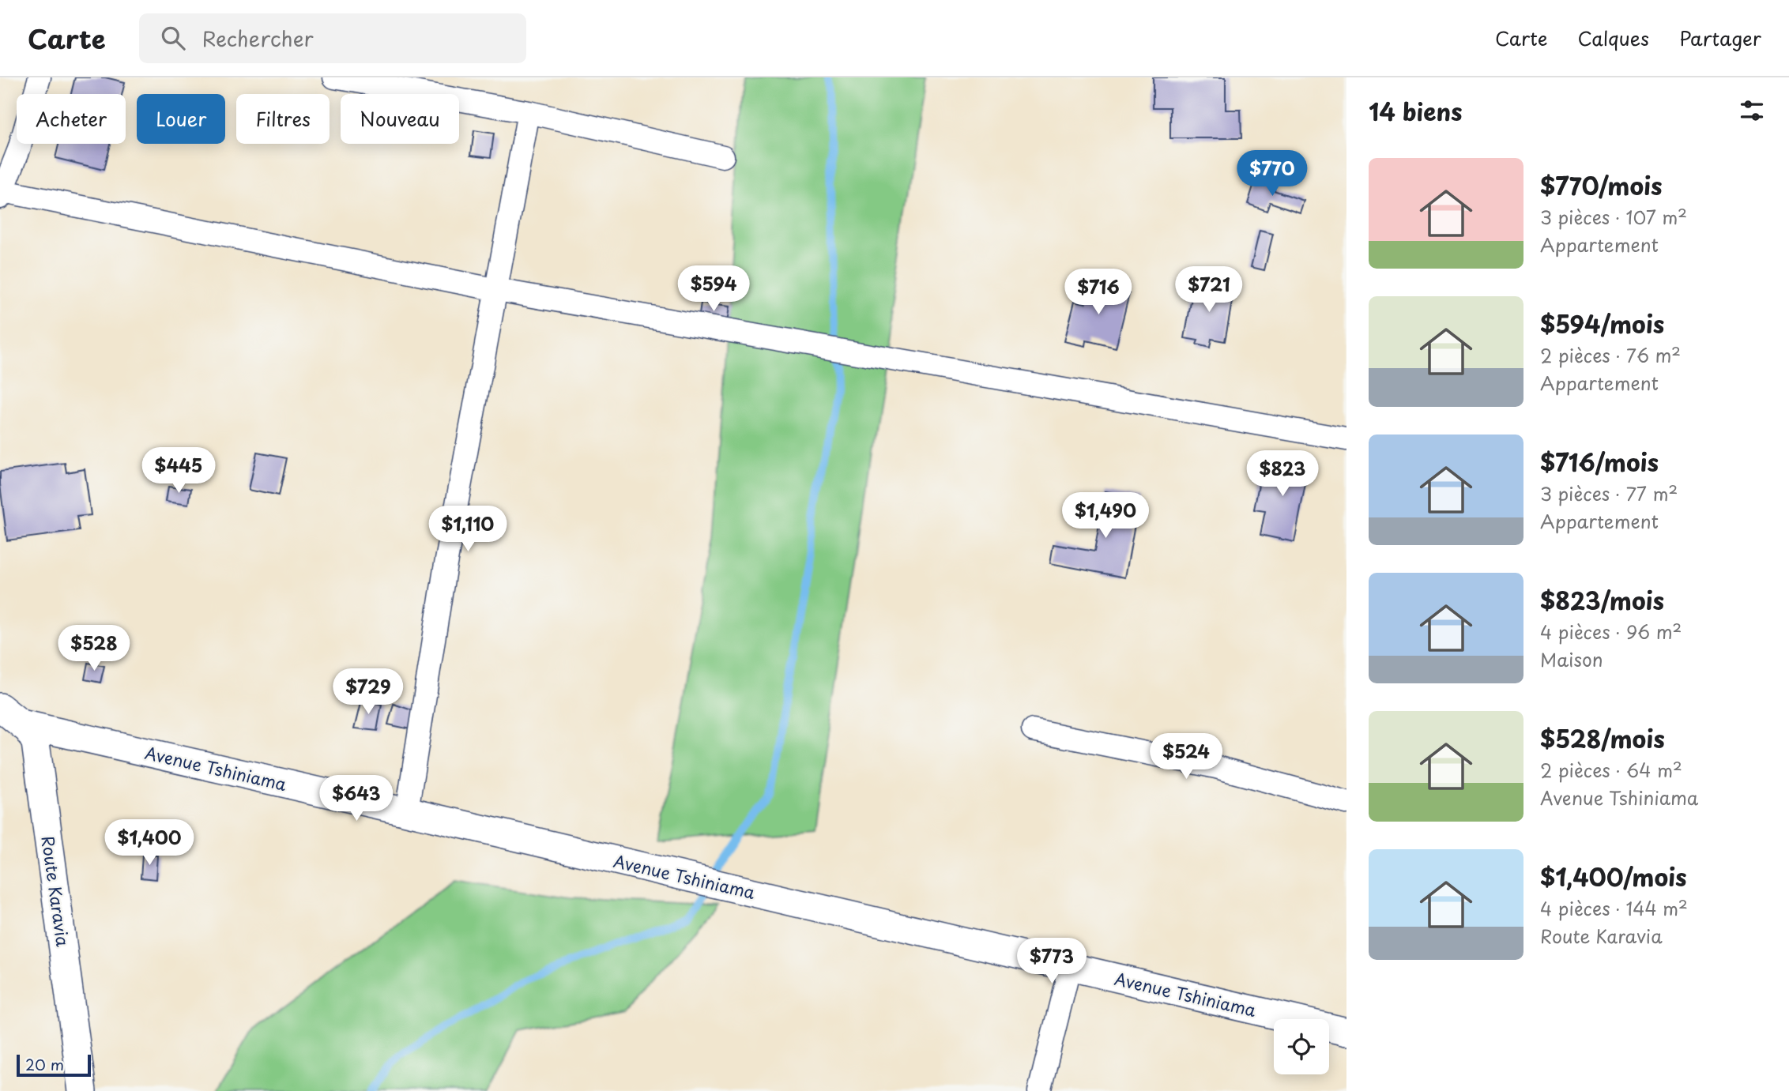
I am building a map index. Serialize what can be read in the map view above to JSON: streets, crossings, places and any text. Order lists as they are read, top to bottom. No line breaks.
{"streets":{"street":["Avenue Tshiniama","Route Karavia"]},"crossings":[["Avenue Tshiniama","Route Karavia"]],"scale_bar":"20 m","page":{"header":"Carte","search":"Rechercher","nav":["Carte","Calques","Partager"],"heading":"14 biens","chip":["Acheter","Louer","Filtres","Nouveau"],"list":[{"name":"$770/mois","note":"3 pièces · 107 m² · Appartement"},{"name":"$594/mois","note":"2 pièces · 76 m² · Appartement"},{"name":"$716/mois","note":"3 pièces · 77 m² · Appartement"},{"name":"$823/mois","note":"4 pièces · 96 m² · Maison"},{"name":"$528/mois","note":"2 pièces · 64 m² · Avenue Tshiniama"},{"name":"$1,400/mois","note":"4 pièces · 144 m² · Route Karavia"}],"price":["$770","$594","$721","$716","$445","$823","$1,490","$1,110","$528","$729","$524","$643","$1,400","$773"],"scale":"20 m"}}
